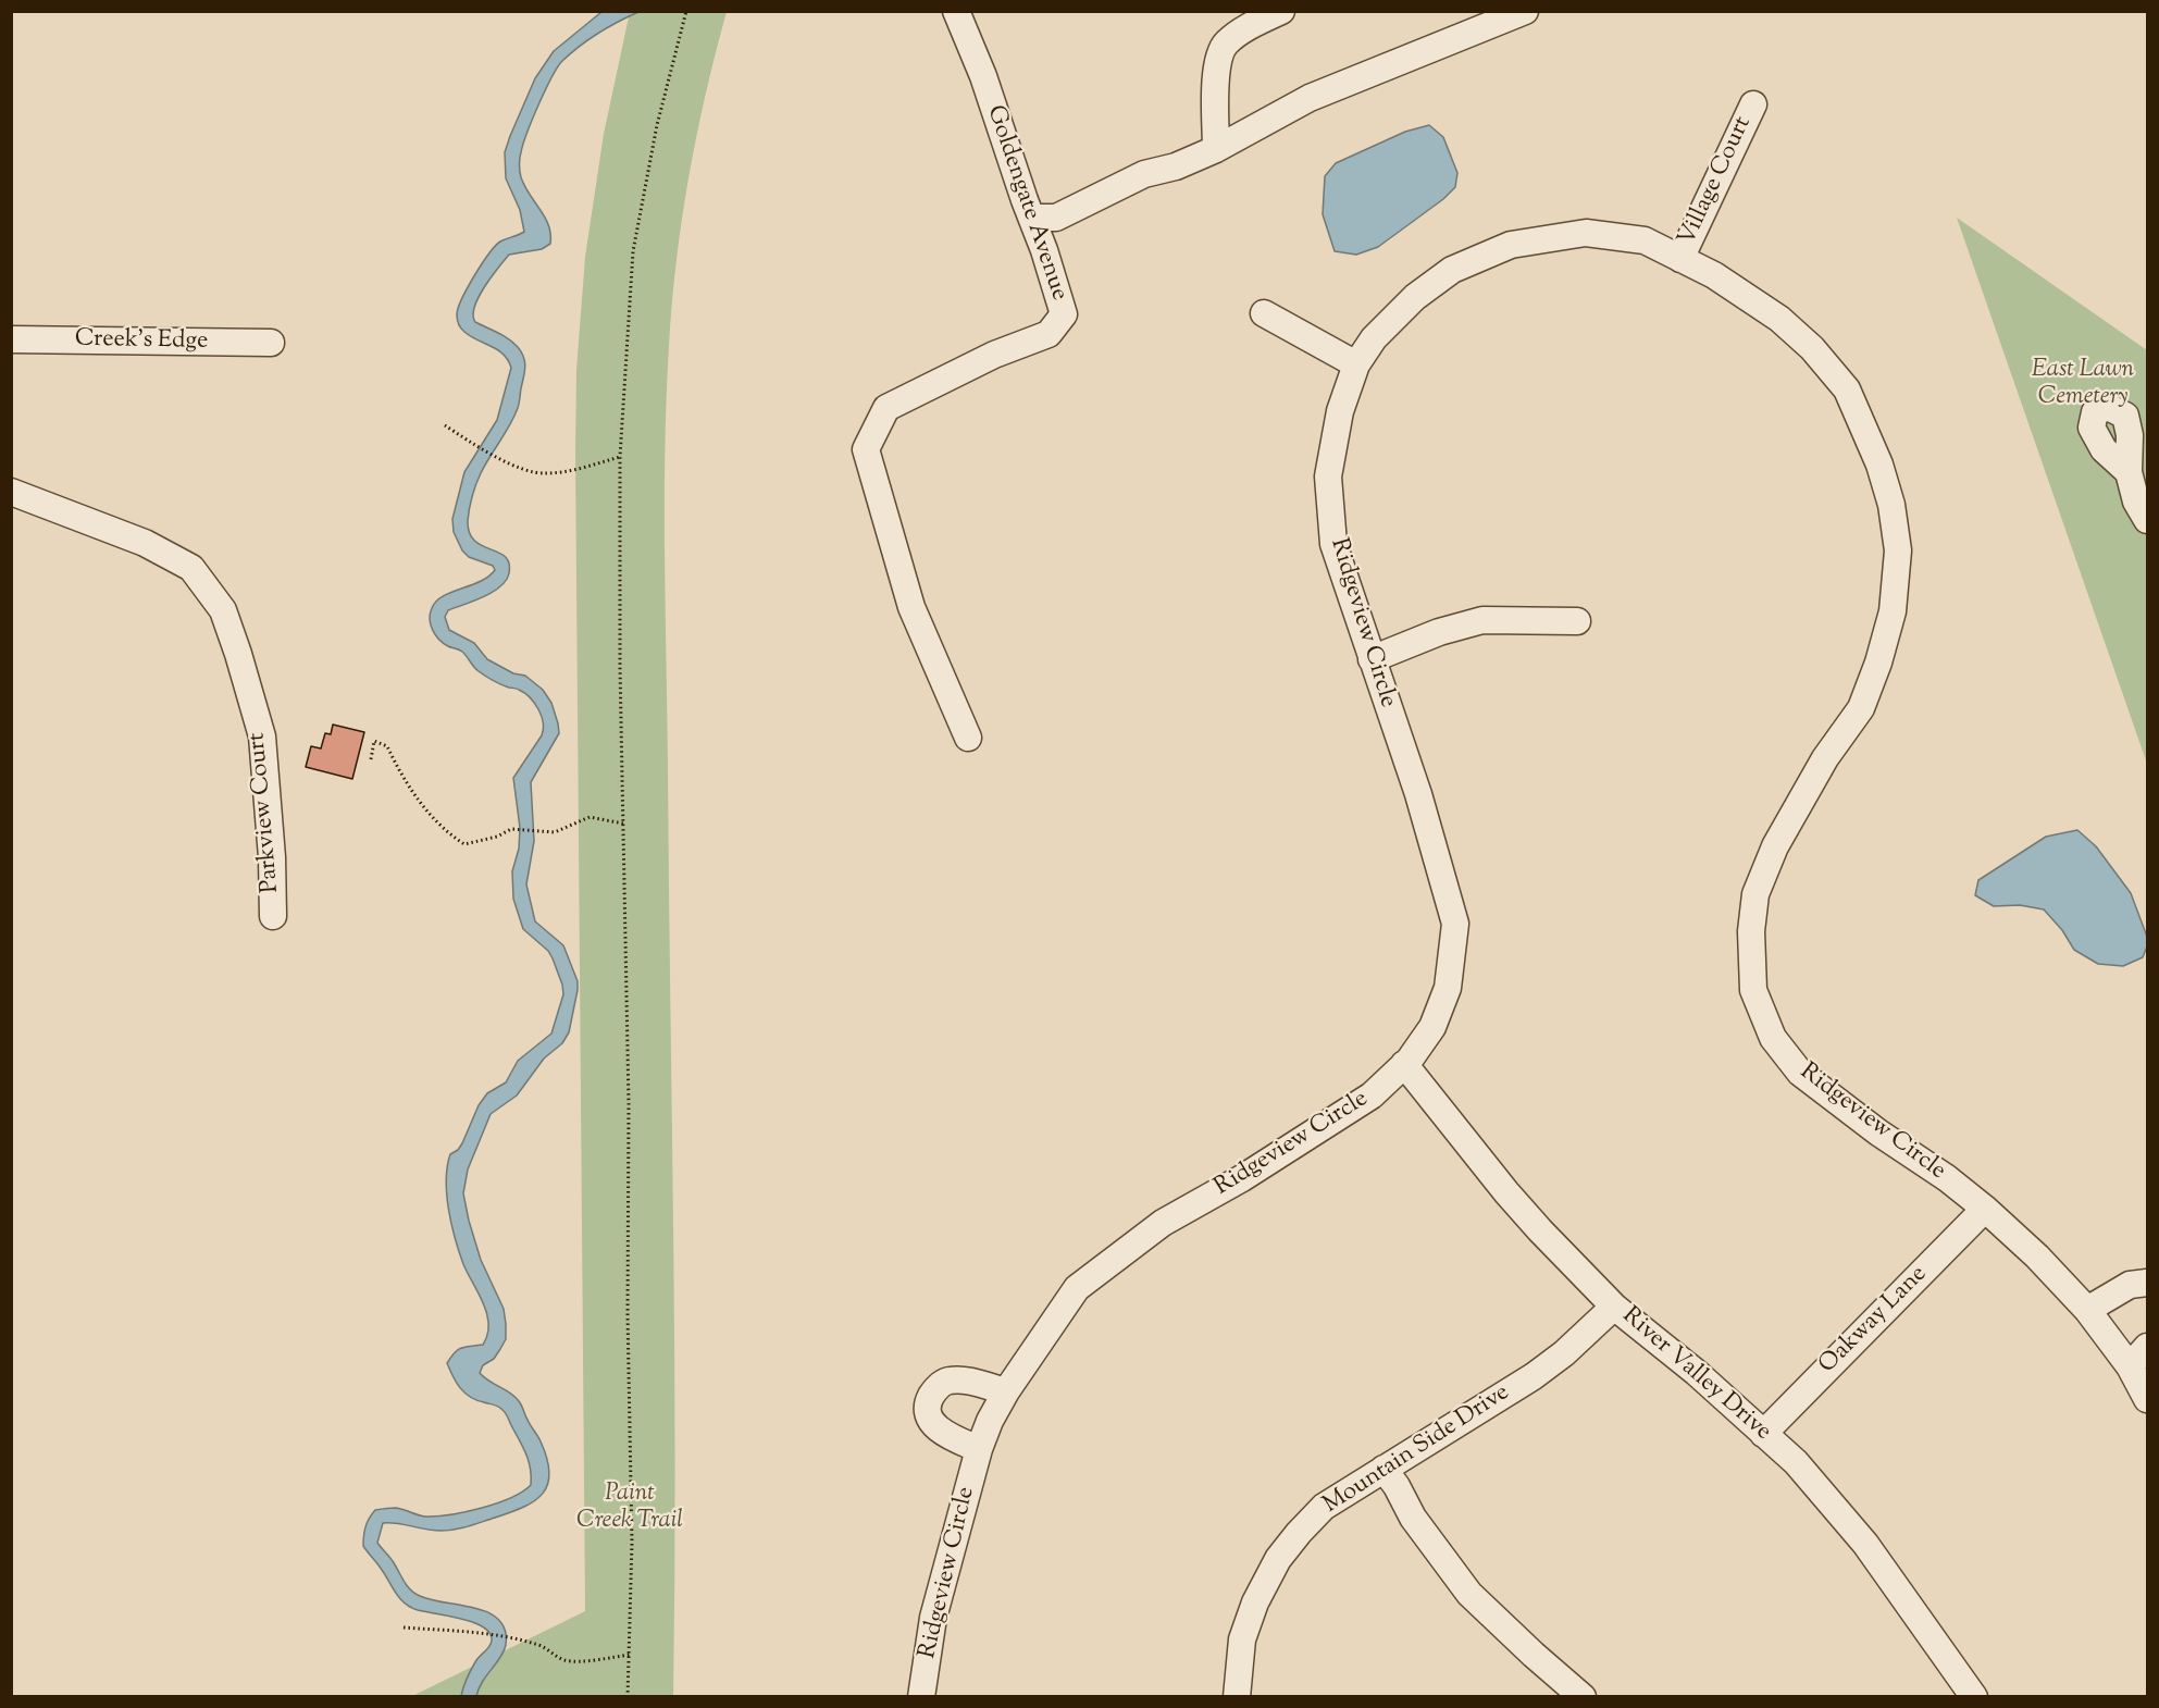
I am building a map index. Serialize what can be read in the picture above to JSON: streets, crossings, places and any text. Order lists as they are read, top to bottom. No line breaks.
{"streets":{"street":["Village Court","Goldengate Avenue","Creek's Edge","Ridgeview Circle","Parkview Court","Oakway Lane","River Valley Drive","Mountain Side Drive"]},"crossings":[["Village Court","Ridgeview Circle"],["Ridgeview Circle","Oakway Lane"],["Ridgeview Circle","River Valley Drive"],["Oakway Lane","River Valley Drive"],["River Valley Drive","Mountain Side Drive"]],"parks":["East Lawn Cemetery","Paint Creek Trail"]}
